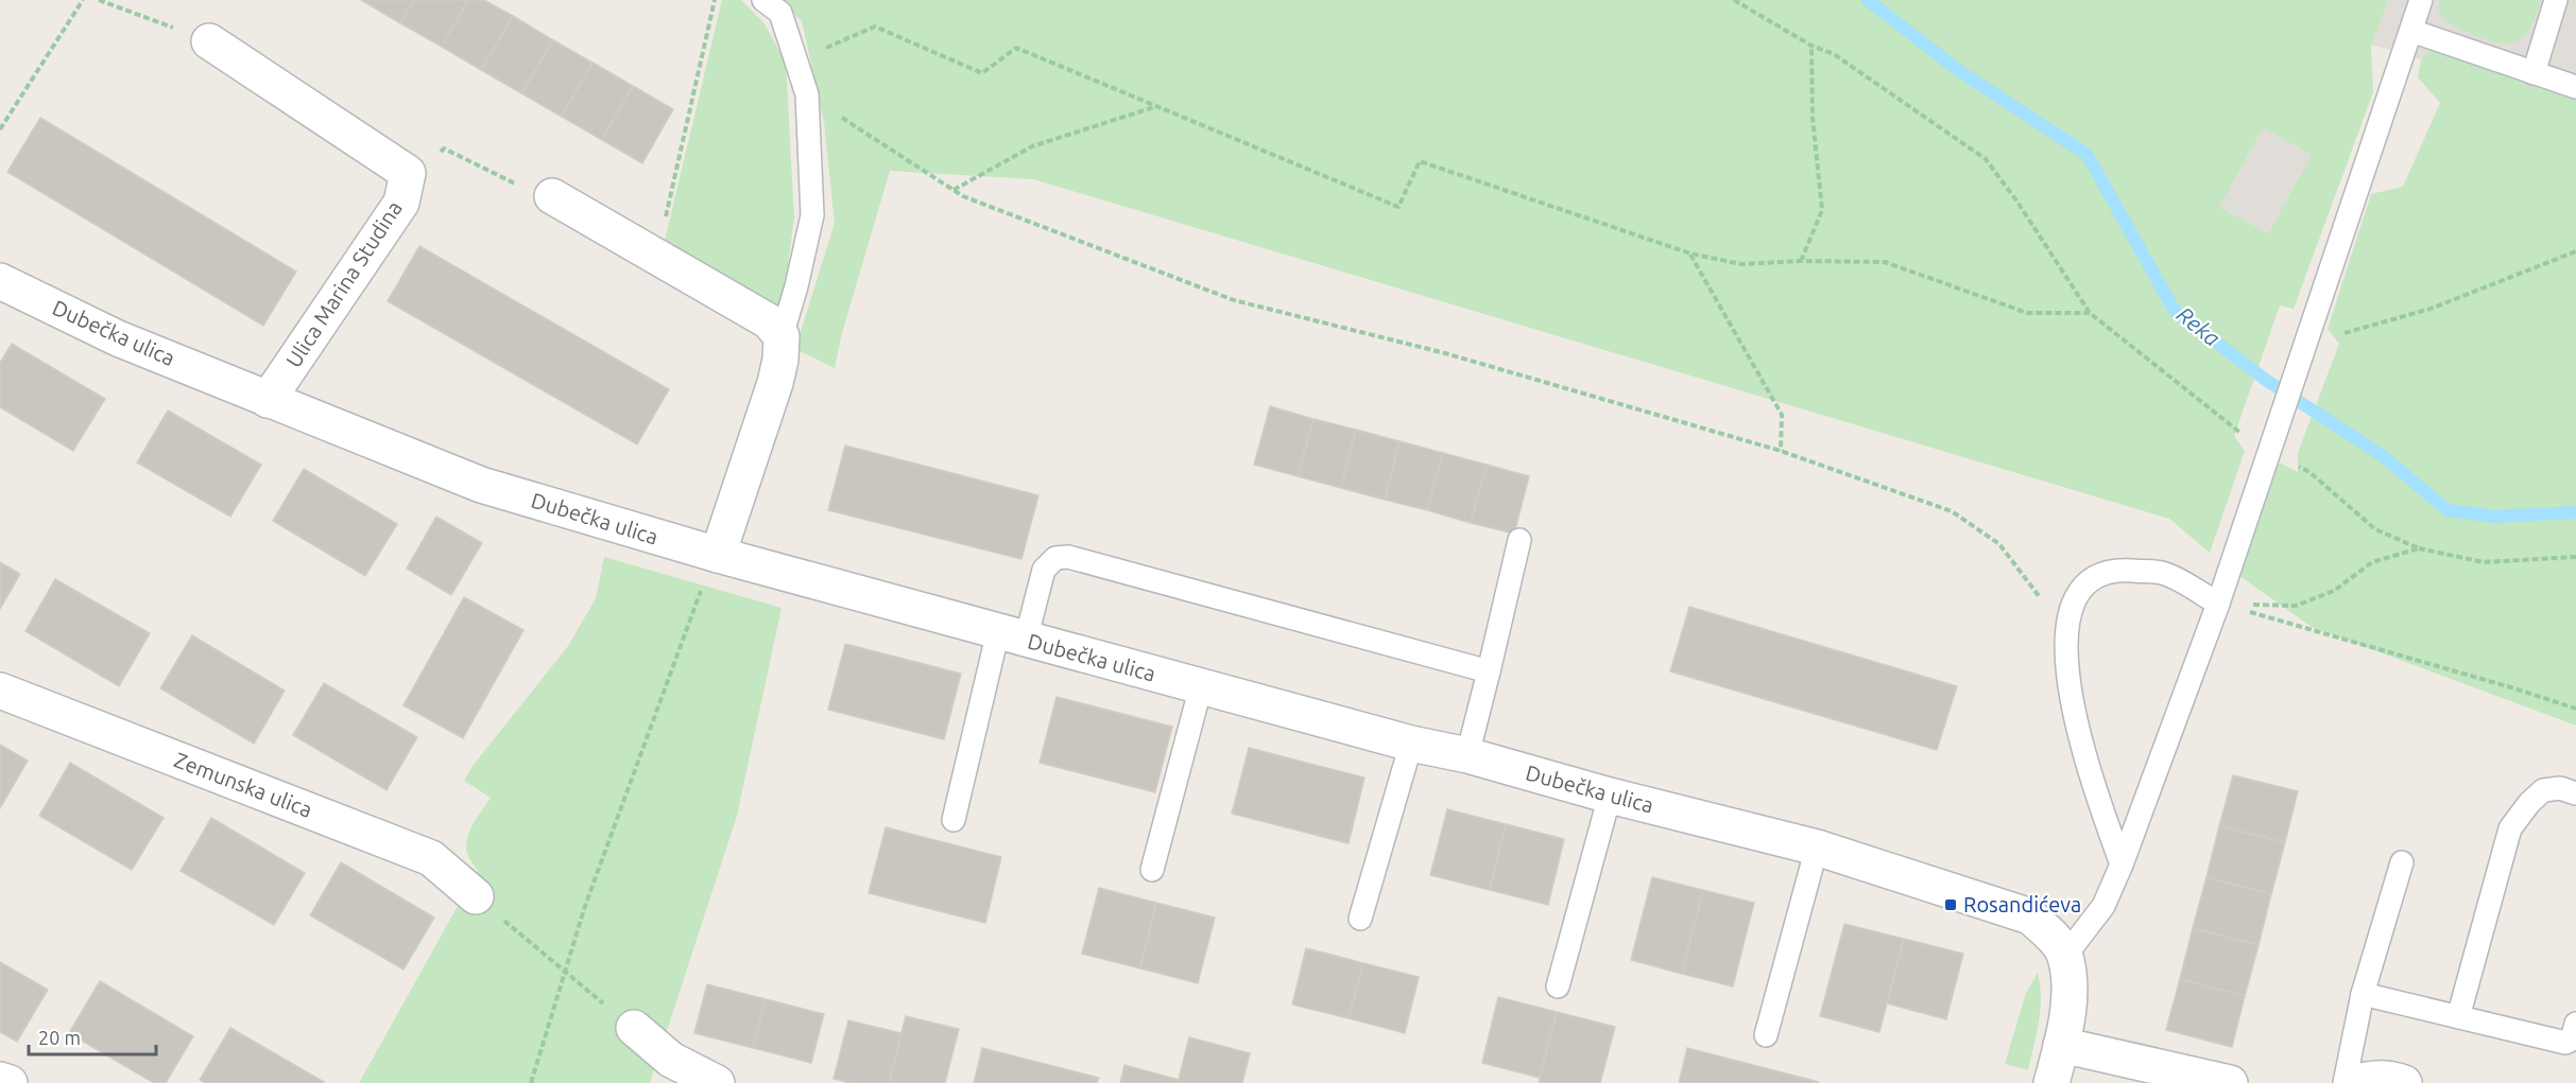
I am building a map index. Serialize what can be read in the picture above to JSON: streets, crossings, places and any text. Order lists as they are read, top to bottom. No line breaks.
{"streets":{"street":["Ulica Marina Studina","Dubečka ulica","Zemunska ulica"]},"crossings":[["Ulica Marina Studina","Dubečka ulica"]],"water":["Reka"],"places":{"transit":["Rosandićeva"]},"scale_bar":"20 m"}
